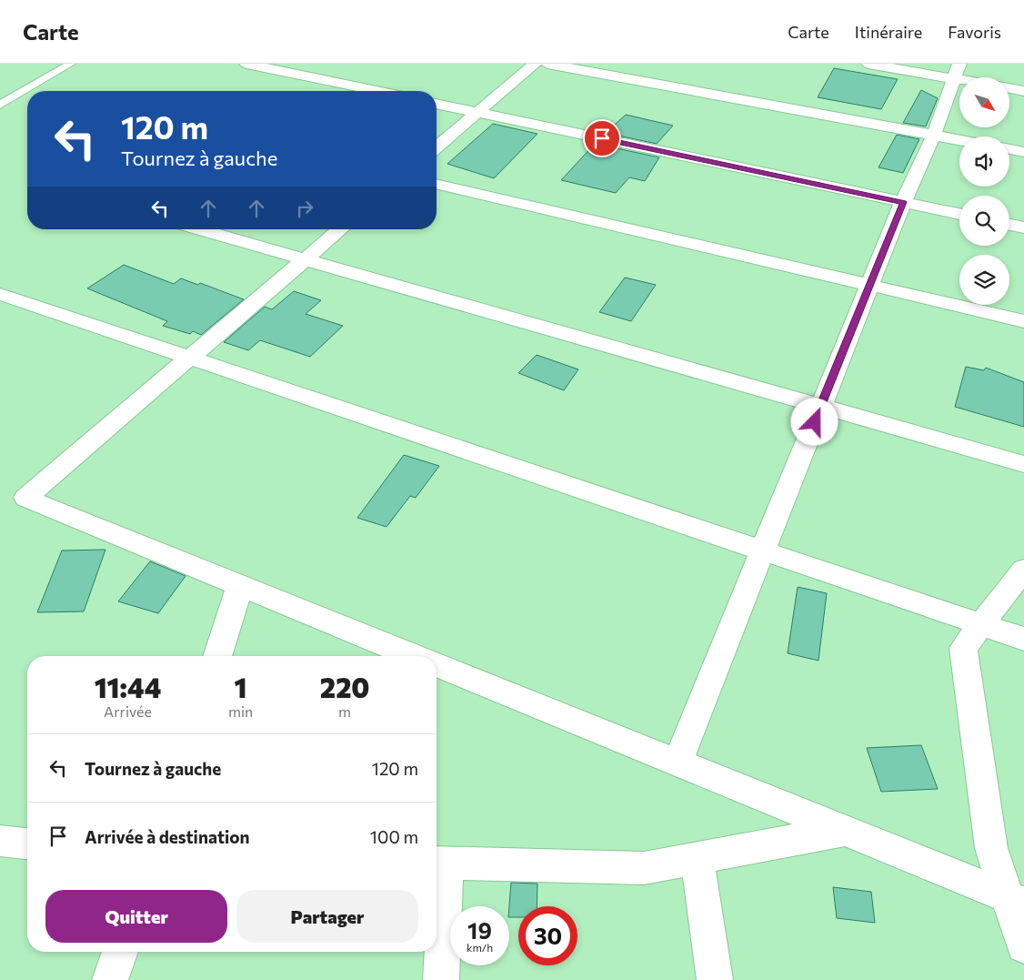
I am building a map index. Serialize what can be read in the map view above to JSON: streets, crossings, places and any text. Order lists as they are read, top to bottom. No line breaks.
{"north":"bottom right","page":{"header":"Carte","nav":["Carte","Itinéraire","Favoris"],"turn":["120 m","Tournez à gauche"],"eta":["11:44","Arrivée","1","min","220","m"],"list":[{"name":"Tournez à gauche","value":"120 m"},{"name":"Arrivée à destination","value":"100 m"}],"buttons":["Quitter","Partager"],"speed":"19 km/h","limit":"30"}}
